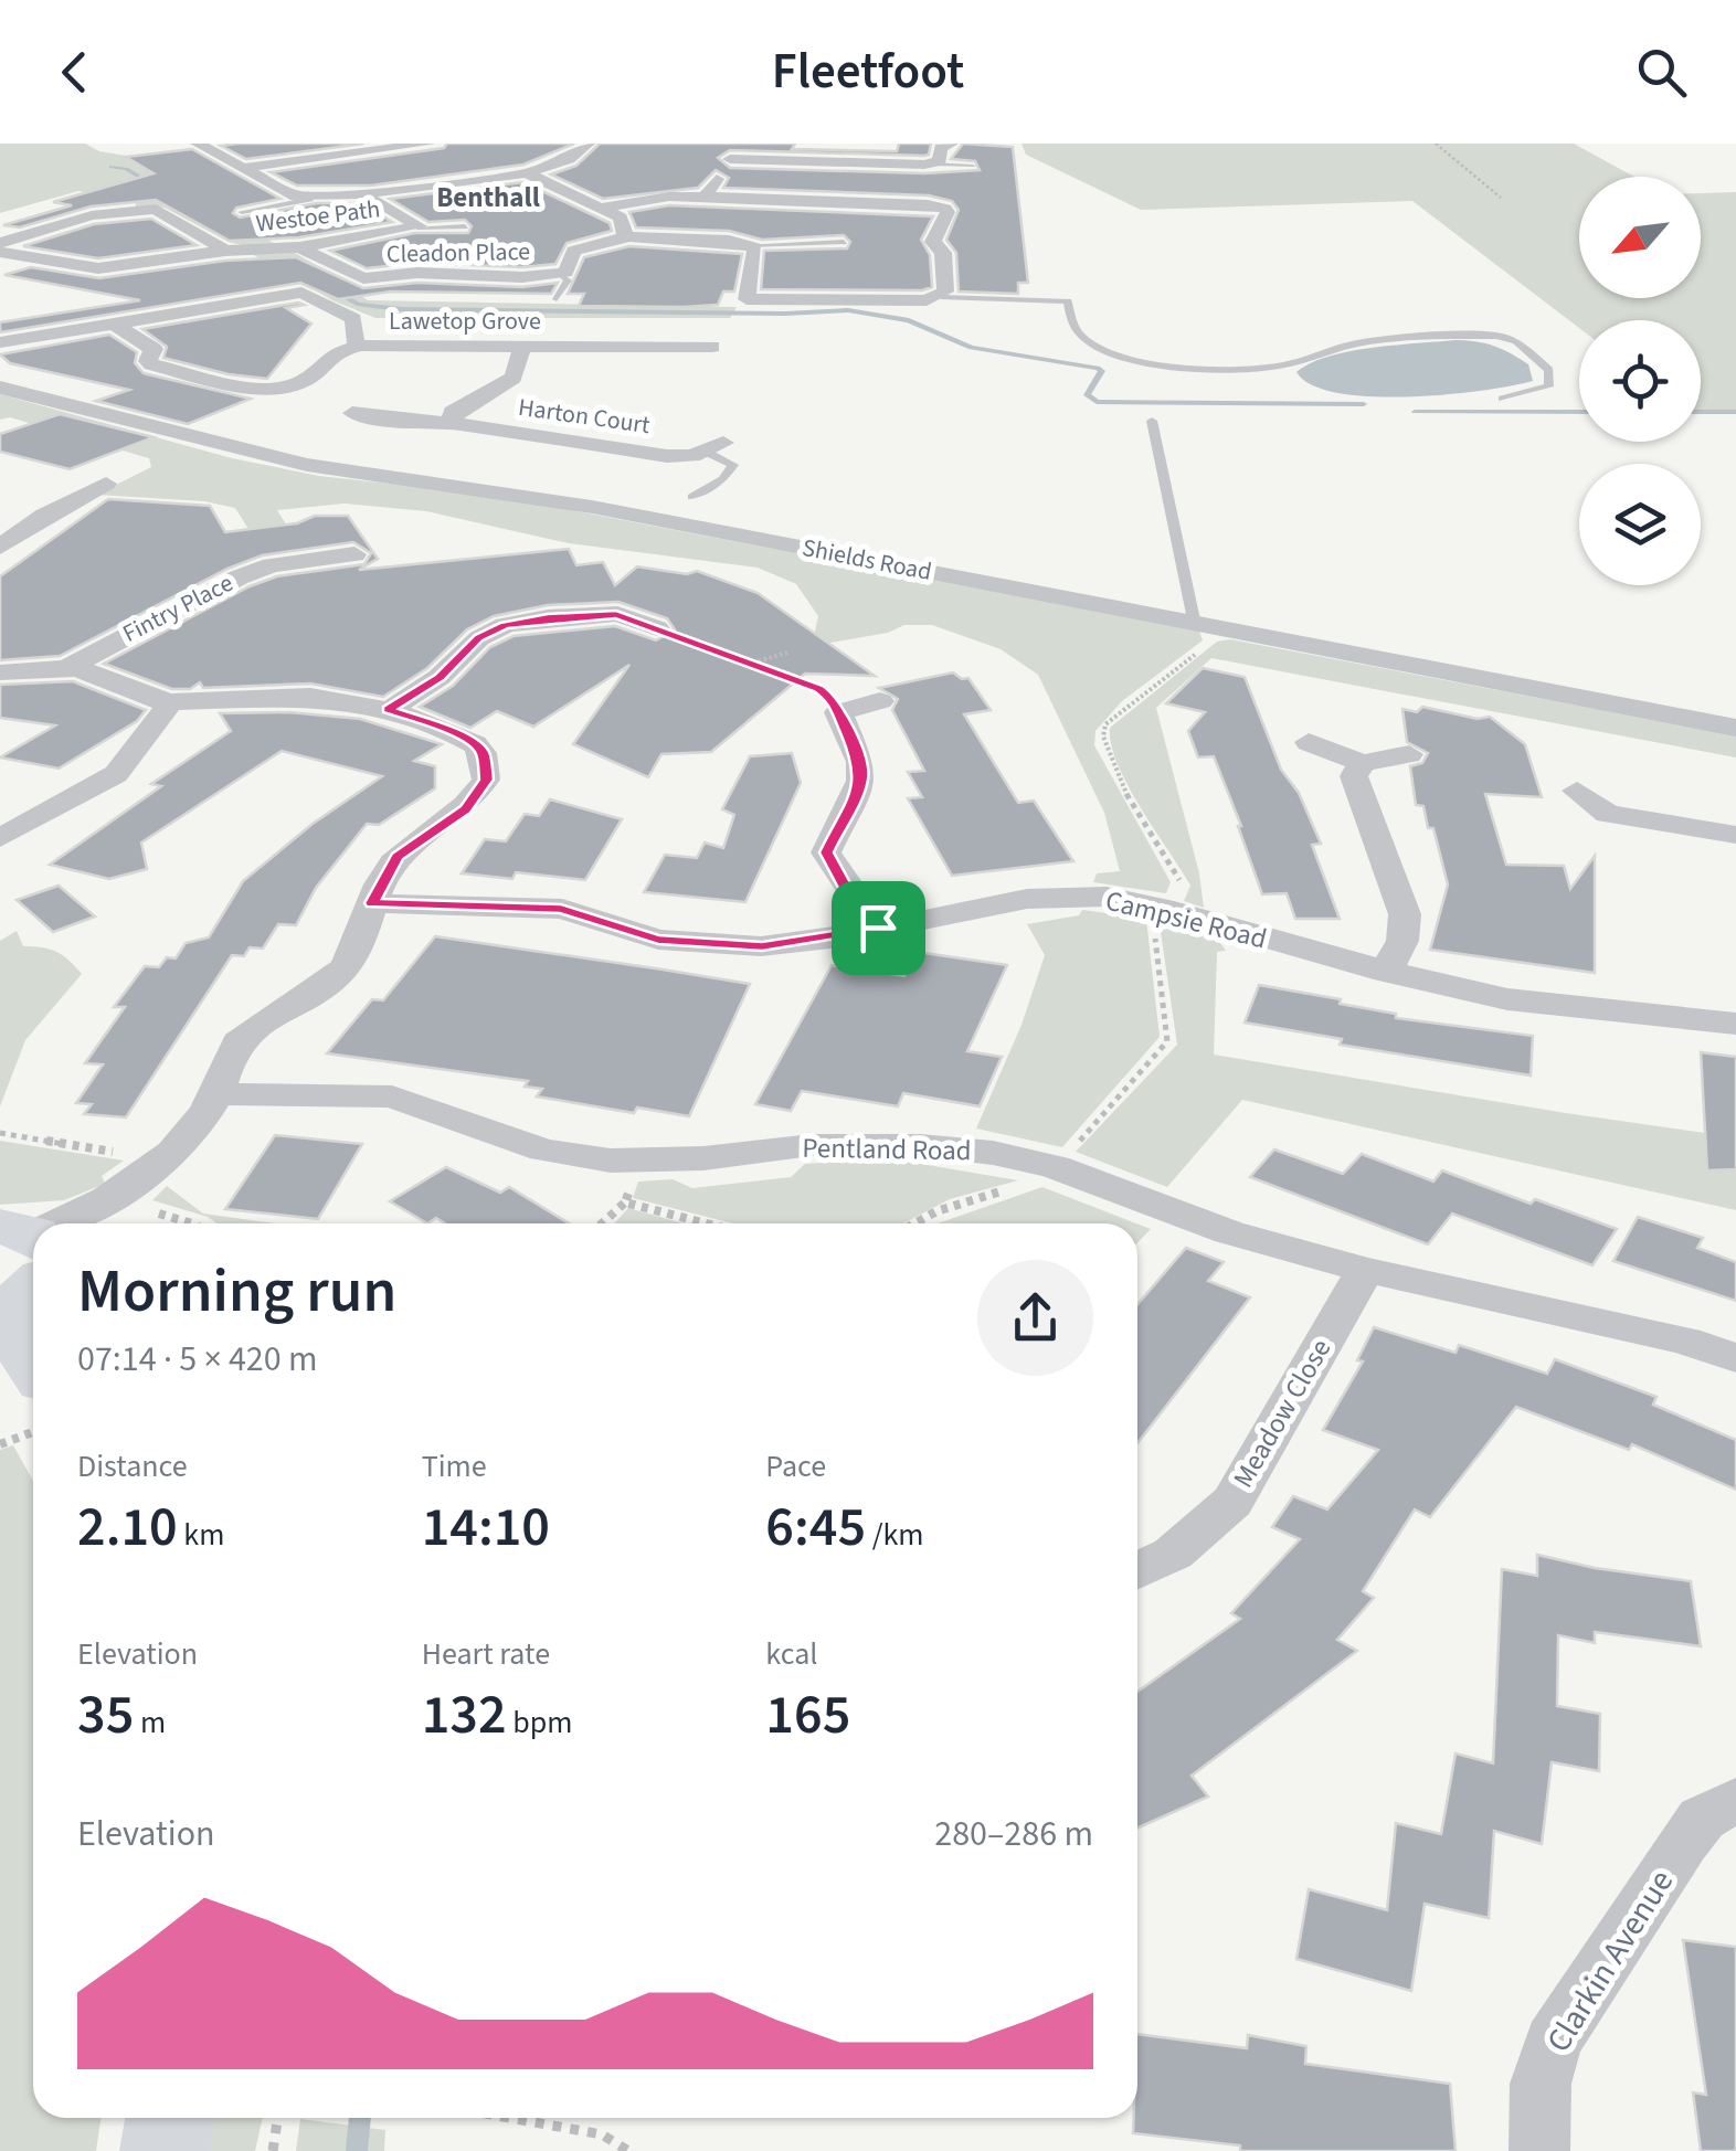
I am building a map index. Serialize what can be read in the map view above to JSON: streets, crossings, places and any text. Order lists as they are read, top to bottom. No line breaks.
{"streets":{"street":["Westoe Path","Cleadon Place","Lawetop Grove","Harton Court","Shields Road","Fintry Place","Campsie Road","Pentland Road","Meadow Close","Clarkin Avenue"]},"crossings":[["Westoe Path","Cleadon Place"],["Lawetop Grove","Harton Court"],["Pentland Road","Meadow Close"]],"districts":["Benthall"],"north":"bottom left","page":{"header":"Fleetfoot","heading":["Morning run","07:14 · 5 × 420 m"],"stats":[["Distance","2.10 km"],["Time","14:10"],["Pace","6:45 /km"],["Elevation","35 m"],["Heart rate","132 bpm"],["kcal","165"]],"chart":["Elevation","280–286 m"]}}
